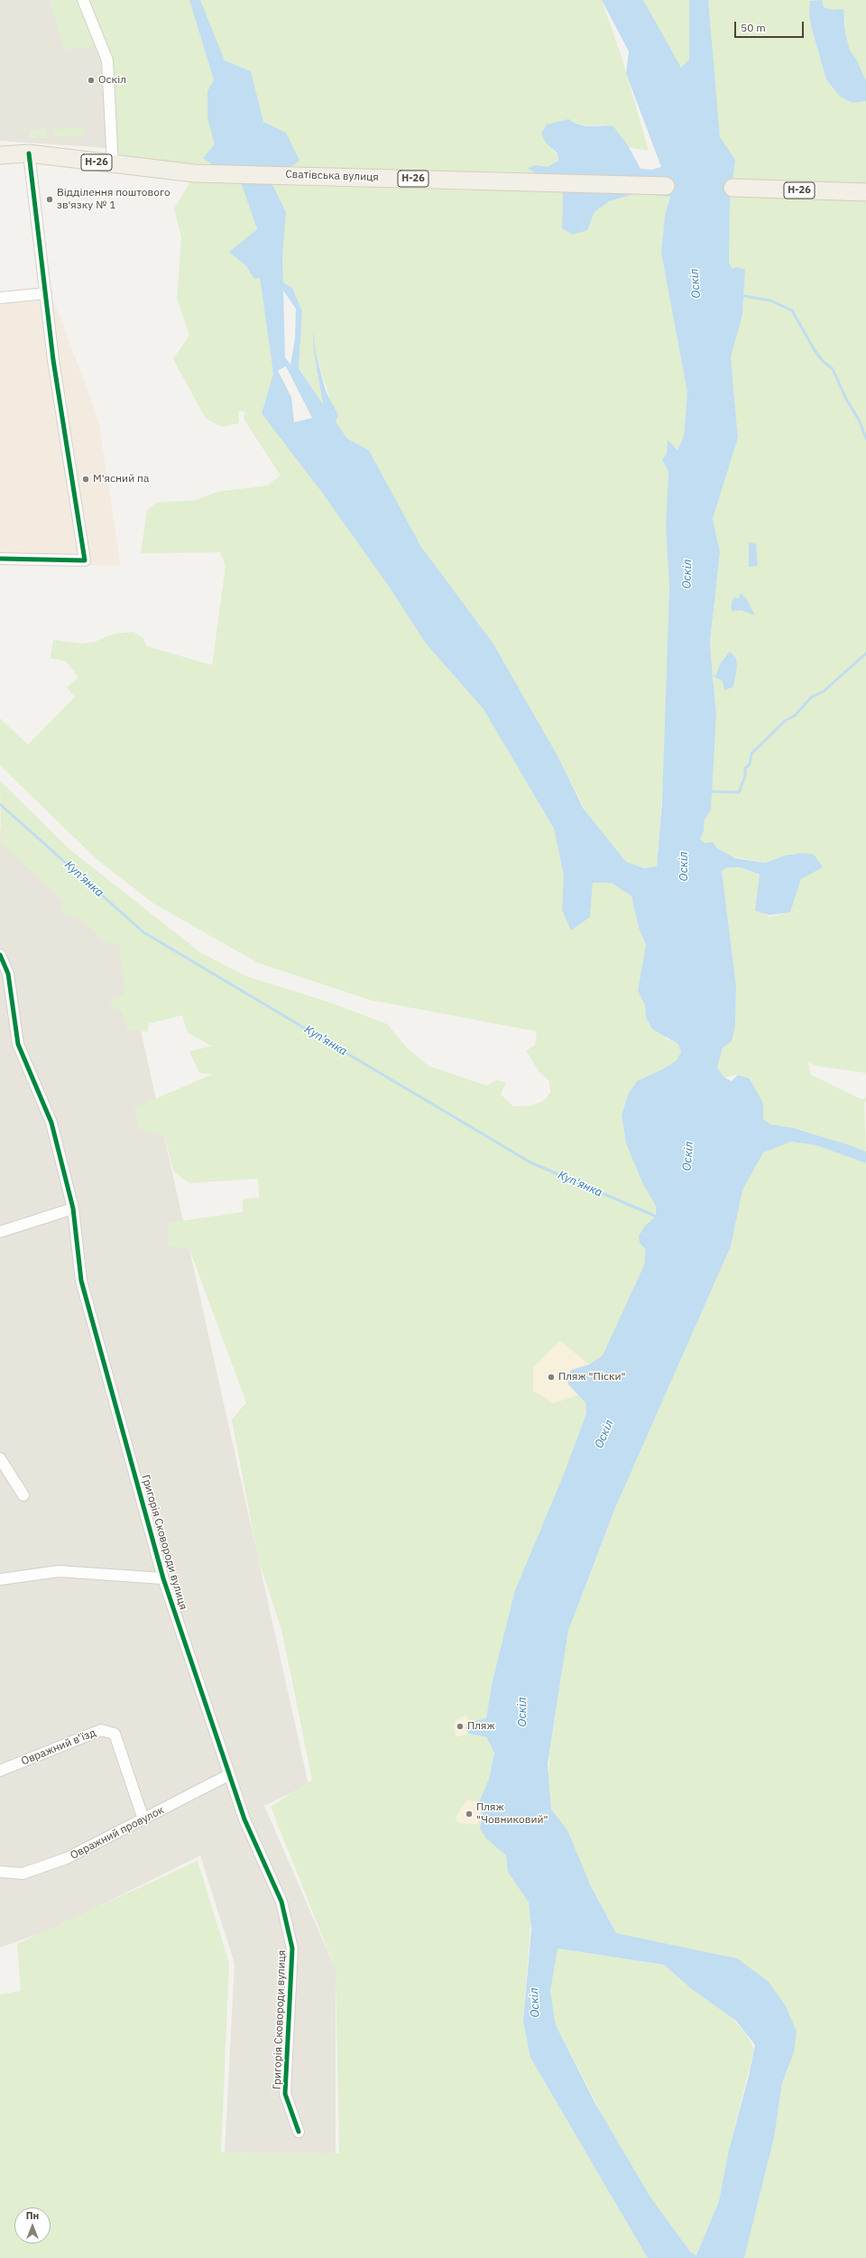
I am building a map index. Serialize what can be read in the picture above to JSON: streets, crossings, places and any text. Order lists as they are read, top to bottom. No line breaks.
{"streets":{"main road":["Н-26","Сватівська вулиця"],"street":["Григорія Сковороди вулиця","Овражний в'їзд","Овражний провулок"]},"crossings":[["Григорія Сковороди вулиця","Овражний провулок"],["Овражний в'їзд","Овражний провулок"]],"water":["Оскіл","Куп'янка"],"places":["Оскіл","Відділення поштового зв'язку № 1","М'ясний па","Пляж \"Піски\"","Пляж","Пляж \"Човниковий\""],"scale_bar":"50 m","north":"top"}
